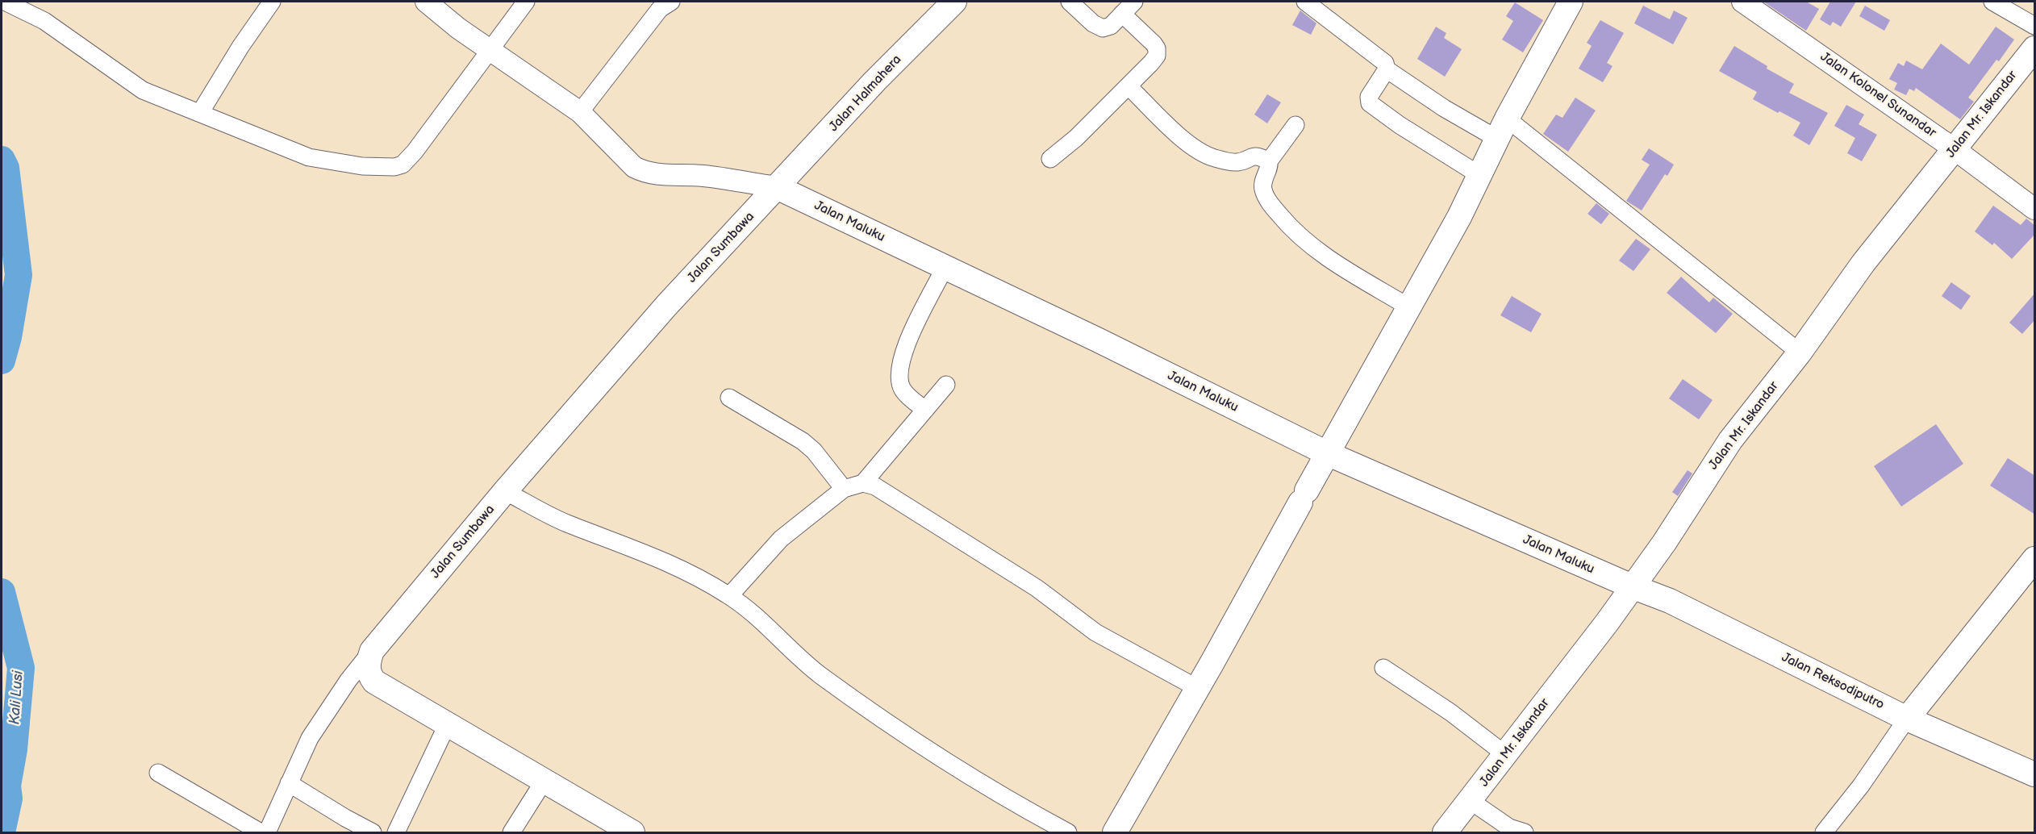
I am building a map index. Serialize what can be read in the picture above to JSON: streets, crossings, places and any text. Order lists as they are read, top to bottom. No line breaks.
{"streets":{"main road":["Jalan Halmahera","Jalan Mr. Iskandar","Jalan Maluku","Jalan Sumbawa","Jalan Reksodiputro"],"street":["Jalan Kolonel Sunandar"]},"crossings":[["Jalan Halmahera","Jalan Maluku"],["Jalan Halmahera","Jalan Sumbawa"],["Jalan Kolonel Sunandar","Jalan Mr. Iskandar"],["Jalan Mr. Iskandar","Jalan Maluku"],["Jalan Mr. Iskandar","Jalan Reksodiputro"],["Jalan Maluku","Jalan Sumbawa"],["Jalan Maluku","Jalan Reksodiputro"]],"water":["Kali Lusi"]}
